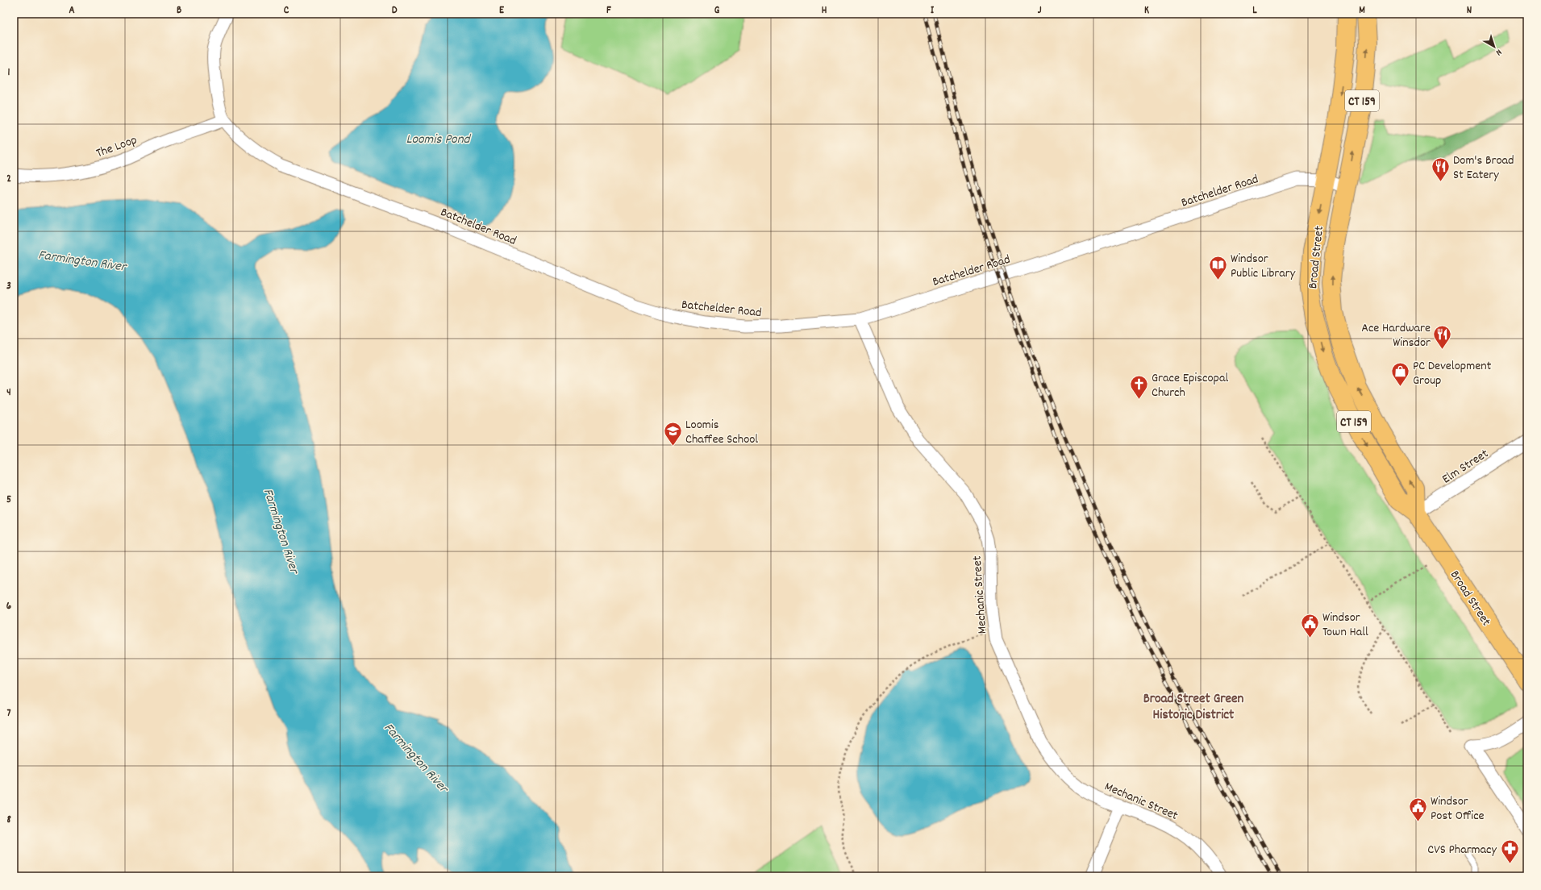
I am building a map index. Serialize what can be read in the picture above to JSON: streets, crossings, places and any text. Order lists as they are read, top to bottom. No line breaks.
{"streets":{"main road":["CT 159","Broad Street"],"street":["The Loop","Batchelder Road","Elm Street","Mechanic Street"]},"crossings":[["The Loop","Batchelder Road"],["Batchelder Road","Broad Street"],["Batchelder Road","Mechanic Street"],["Broad Street","Elm Street"]],"districts":["Broad Street Green Historic District"],"water":["Loomis Pond","Farmington River"],"places":{"restaurant":["Dom's Broad St Eatery","Ace Hardware Winsdor"],"library":["Windsor Public Library"],"shop":["PC Development Group"],"church":["Grace Episcopal Church"],"school or university":["Loomis Chaffee School"],"public building":["Windsor Town Hall","Windsor Post Office"],"pharmacy":["CVS Pharmacy"]},"north":"bottom right","grid":{"columns":["A","B","C","D","E","F","G","H","I","J","K","L","M","N"],"rows":["1","2","3","4","5","6","7","8"]}}
